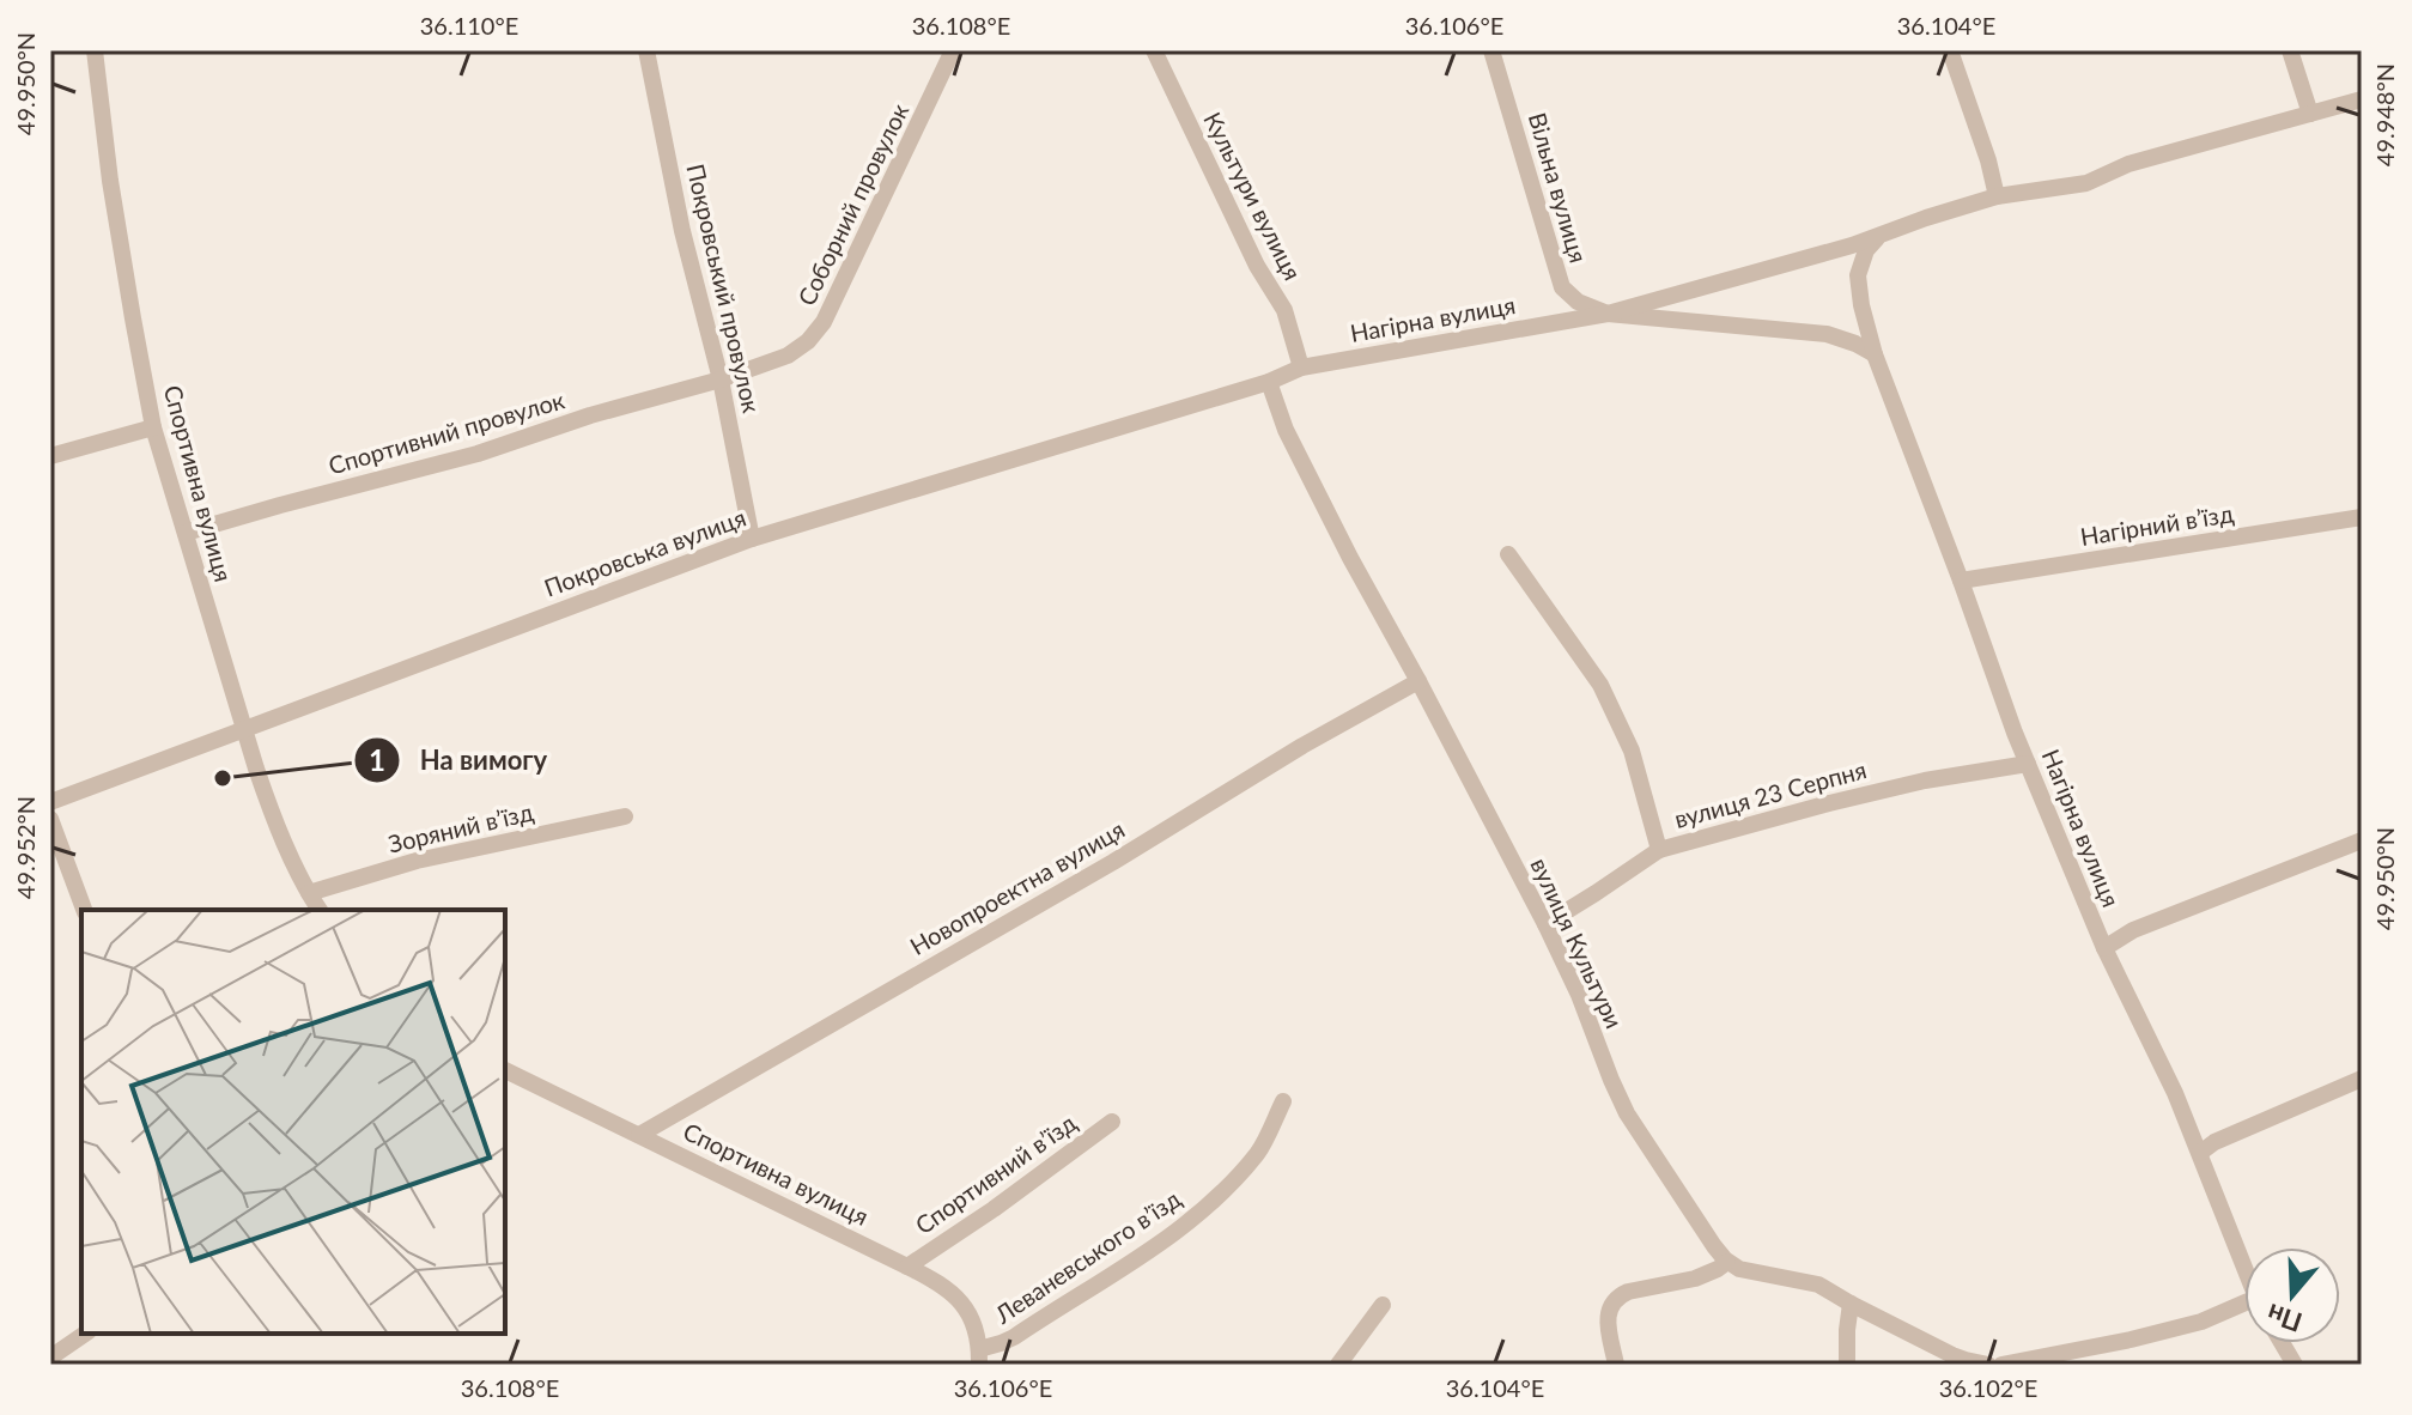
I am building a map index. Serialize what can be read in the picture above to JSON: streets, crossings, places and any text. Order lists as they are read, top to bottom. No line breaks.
{"streets":{"street":["Вільна вулиця","Культури вулиця","Соборний провулок","Покровський провулок","Нагірна вулиця","Спортивний провулок","Спортивна вулиця","Нагірний в’їзд","Покровська вулиця","вулиця 23 Серпня","Зоряний в’їзд","Новопроектна вулиця","вулиця Культури","Спортивний в’їзд","Леваневського в’їзд"]},"crossings":[["Вільна вулиця","Нагірна вулиця"],["Культури вулиця","Нагірна вулиця"],["Соборний провулок","Покровський провулок"],["Соборний провулок","Спортивний провулок"],["Покровський провулок","Спортивний провулок"],["Покровський провулок","Покровська вулиця"],["Нагірна вулиця","Нагірний в’їзд"],["Нагірна вулиця","Покровська вулиця"],["Нагірна вулиця","вулиця 23 Серпня"],["Нагірна вулиця","вулиця Культури"],["Спортивний провулок","Спортивна вулиця"],["Спортивна вулиця","Покровська вулиця"],["Спортивна вулиця","Зоряний в’їзд"],["Спортивна вулиця","Новопроектна вулиця"],["Спортивна вулиця","Спортивний в’їзд"],["Спортивна вулиця","Леваневського в’їзд"],["Покровська вулиця","вулиця Культури"],["вулиця 23 Серпня","вулиця Культури"],["Новопроектна вулиця","вулиця Культури"]],"places":["На вимогу"],"north":"bottom","coordinates":["36.110°E","36.108°E","36.106°E","36.104°E","49.950°N","49.948°N","49.952°N","36.102°E"]}
